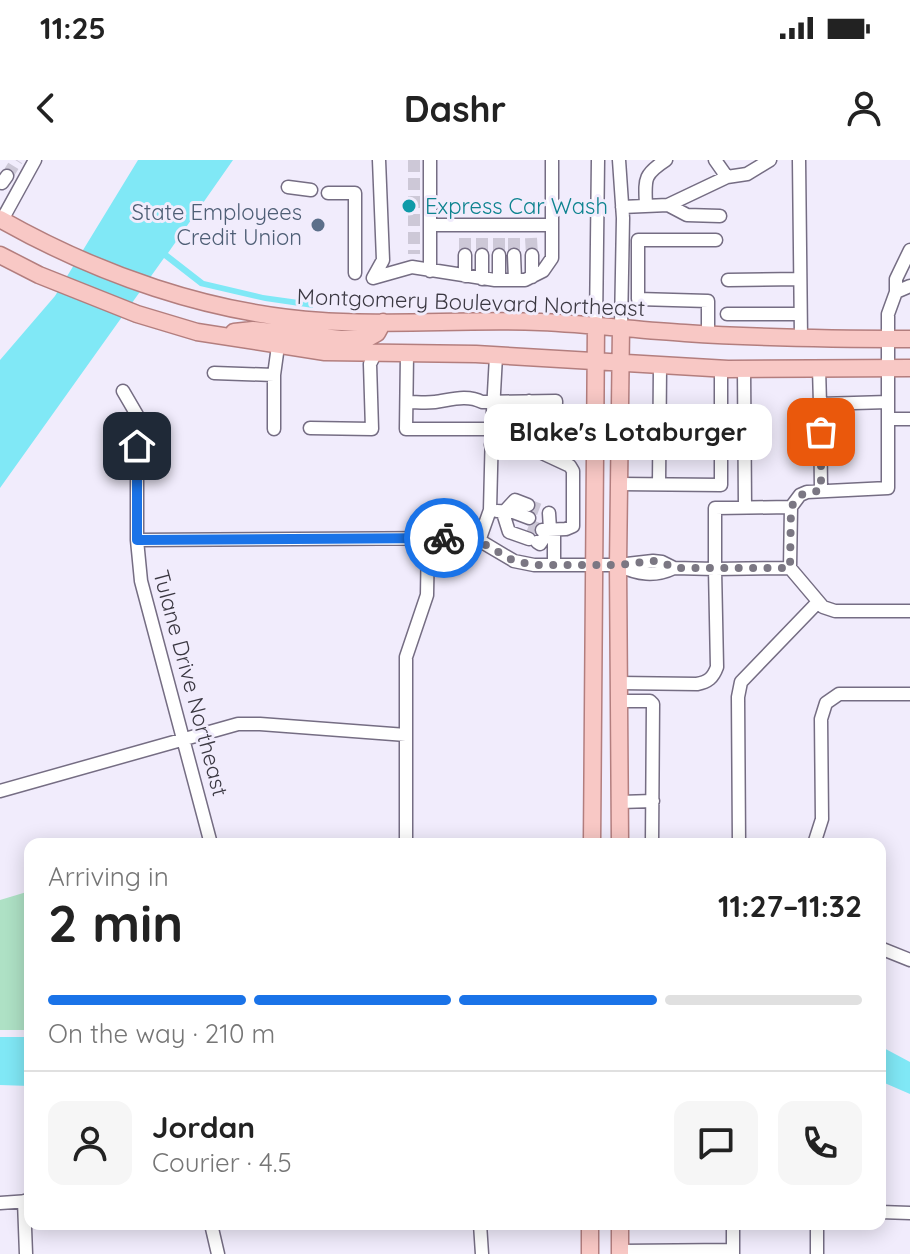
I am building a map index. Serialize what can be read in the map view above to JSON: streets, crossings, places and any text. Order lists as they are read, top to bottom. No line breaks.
{"streets":{"main road":["Montgomery Boulevard Northeast"],"street":["Tulane Drive Northeast"]},"places":["Express Car Wash","State Employees Credit Union","Blake's Lotaburger"],"page":{"status":"11:25","header":"Dashr","bubble":"Blake's Lotaburger","heading":["2 min","Arriving in","11:27–11:32"],"panel":["Jordan","Courier · 4.5"],"bar":"On the way · 210 m"}}
